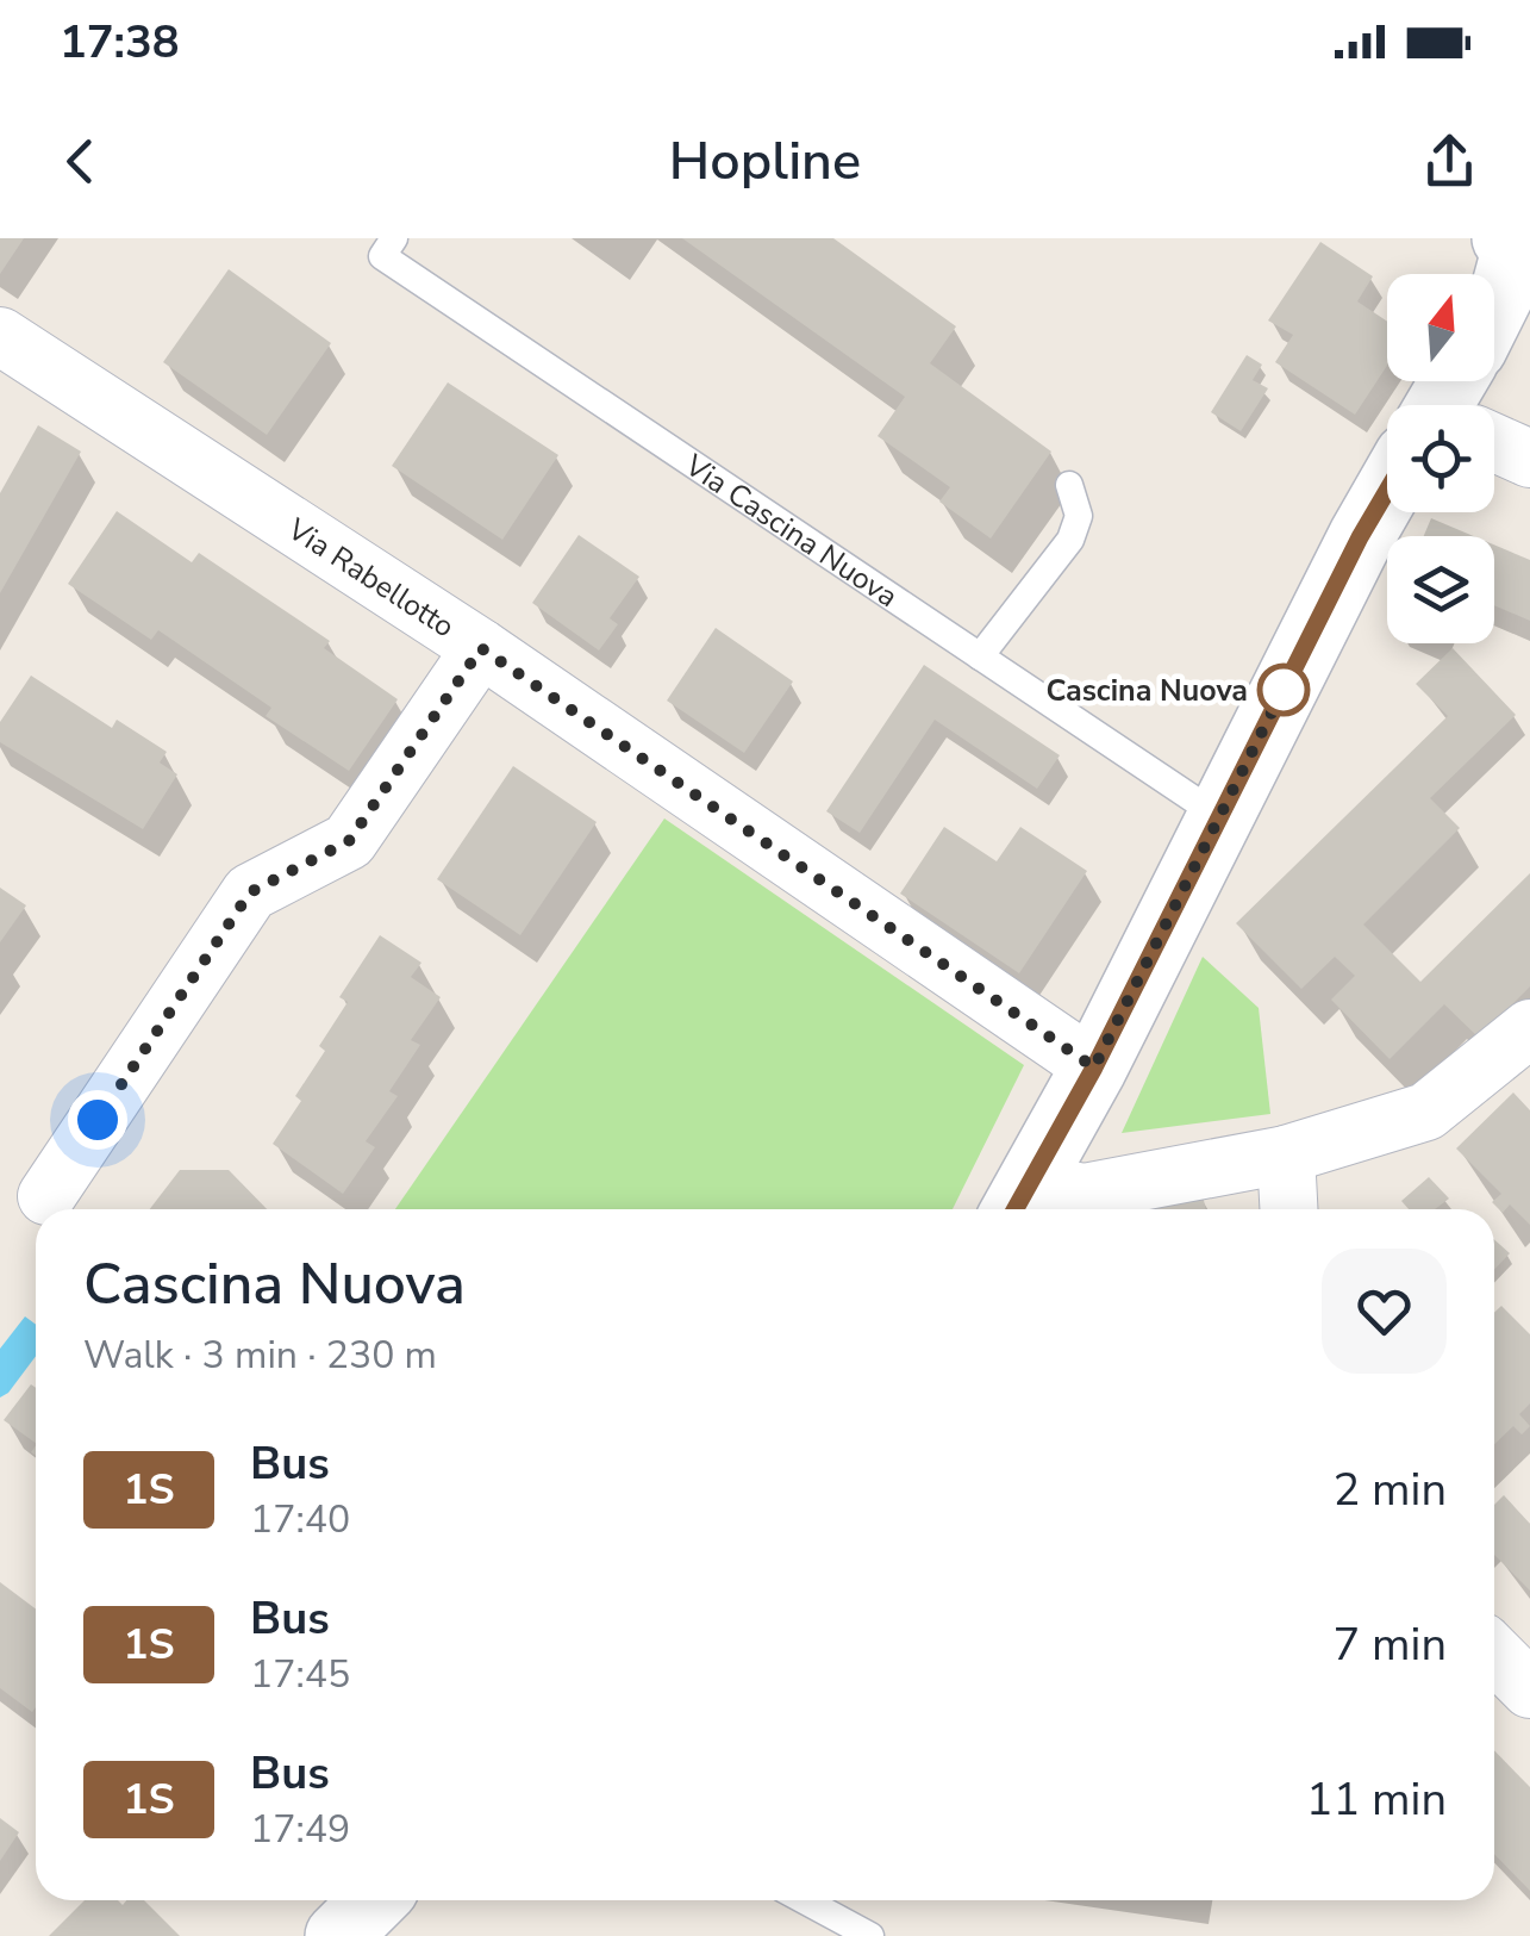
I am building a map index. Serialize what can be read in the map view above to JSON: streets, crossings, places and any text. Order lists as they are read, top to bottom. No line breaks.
{"streets":{"street":["Via Rabellotto"],"lane":["Via Cascina Nuova"]},"places":["Cascina Nuova"],"lines":["bus line 1S"],"north":"top","page":{"status":"17:38","header":"Hopline","heading":["Cascina Nuova","Walk · 3 min · 230 m"],"list":[{"mark":"1S","name":"Bus","note":"17:40","value":"2 min"},{"mark":"1S","name":"Bus","note":"17:45","value":"7 min"},{"mark":"1S","name":"Bus","note":"17:49","value":"11 min"}]}}
